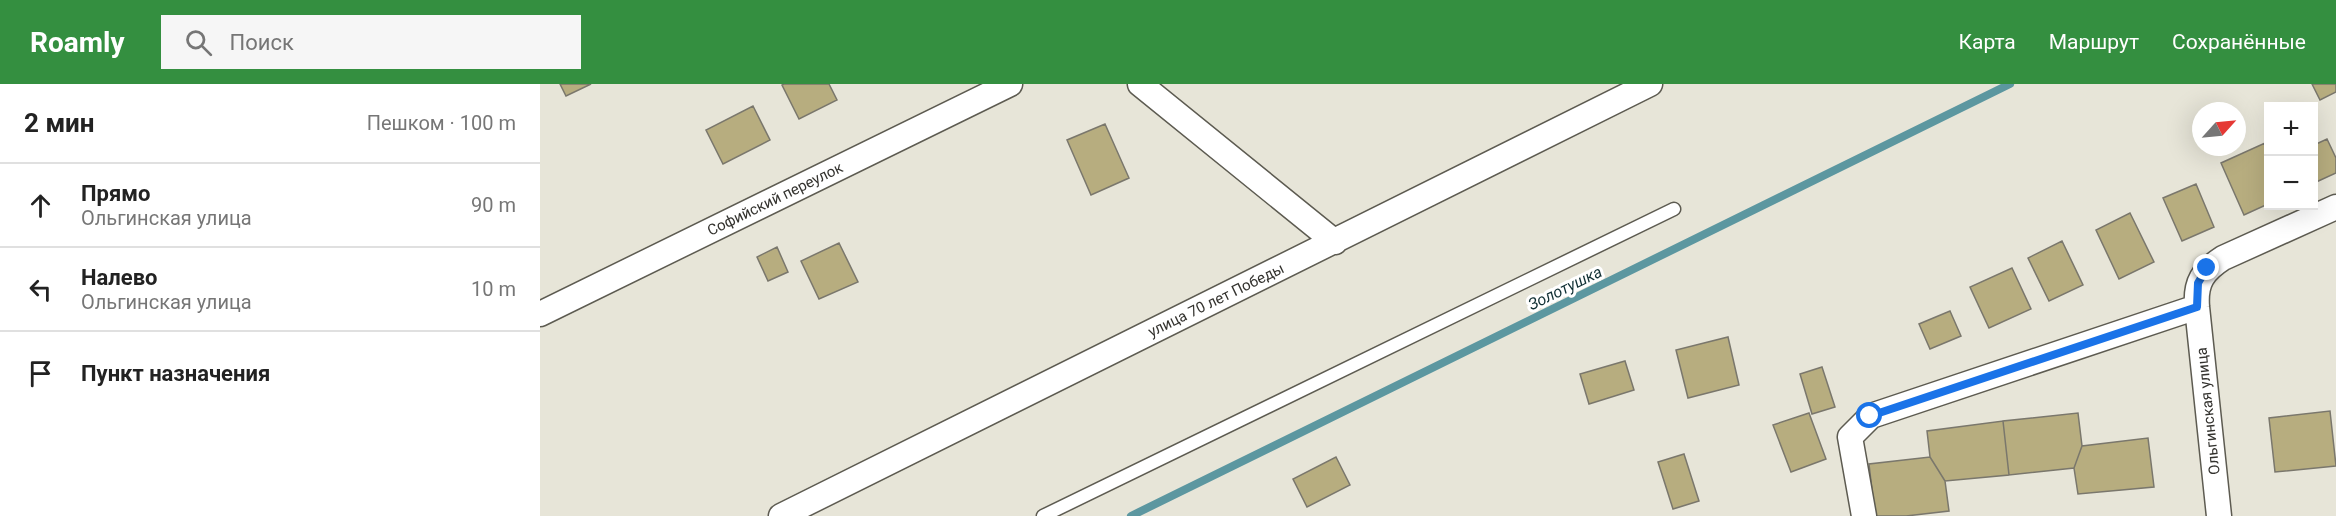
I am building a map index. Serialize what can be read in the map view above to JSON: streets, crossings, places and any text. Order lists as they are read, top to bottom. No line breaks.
{"streets":{"street":["Софийский переулок","улица 70 лет Победы","Ольгинская улица"]},"water":["Золотушка"],"north":"top right","page":{"header":"Roamly","search":"Поиск","nav":["Карта","Маршрут","Сохранённые"],"heading":["2 мин","Пешком · 100 m"],"map_buttons":["+","−"],"list":[["Прямо","Ольгинская улица","90 m"],["Налево","Ольгинская улица","10 m"],"Пункт назначения"]}}
